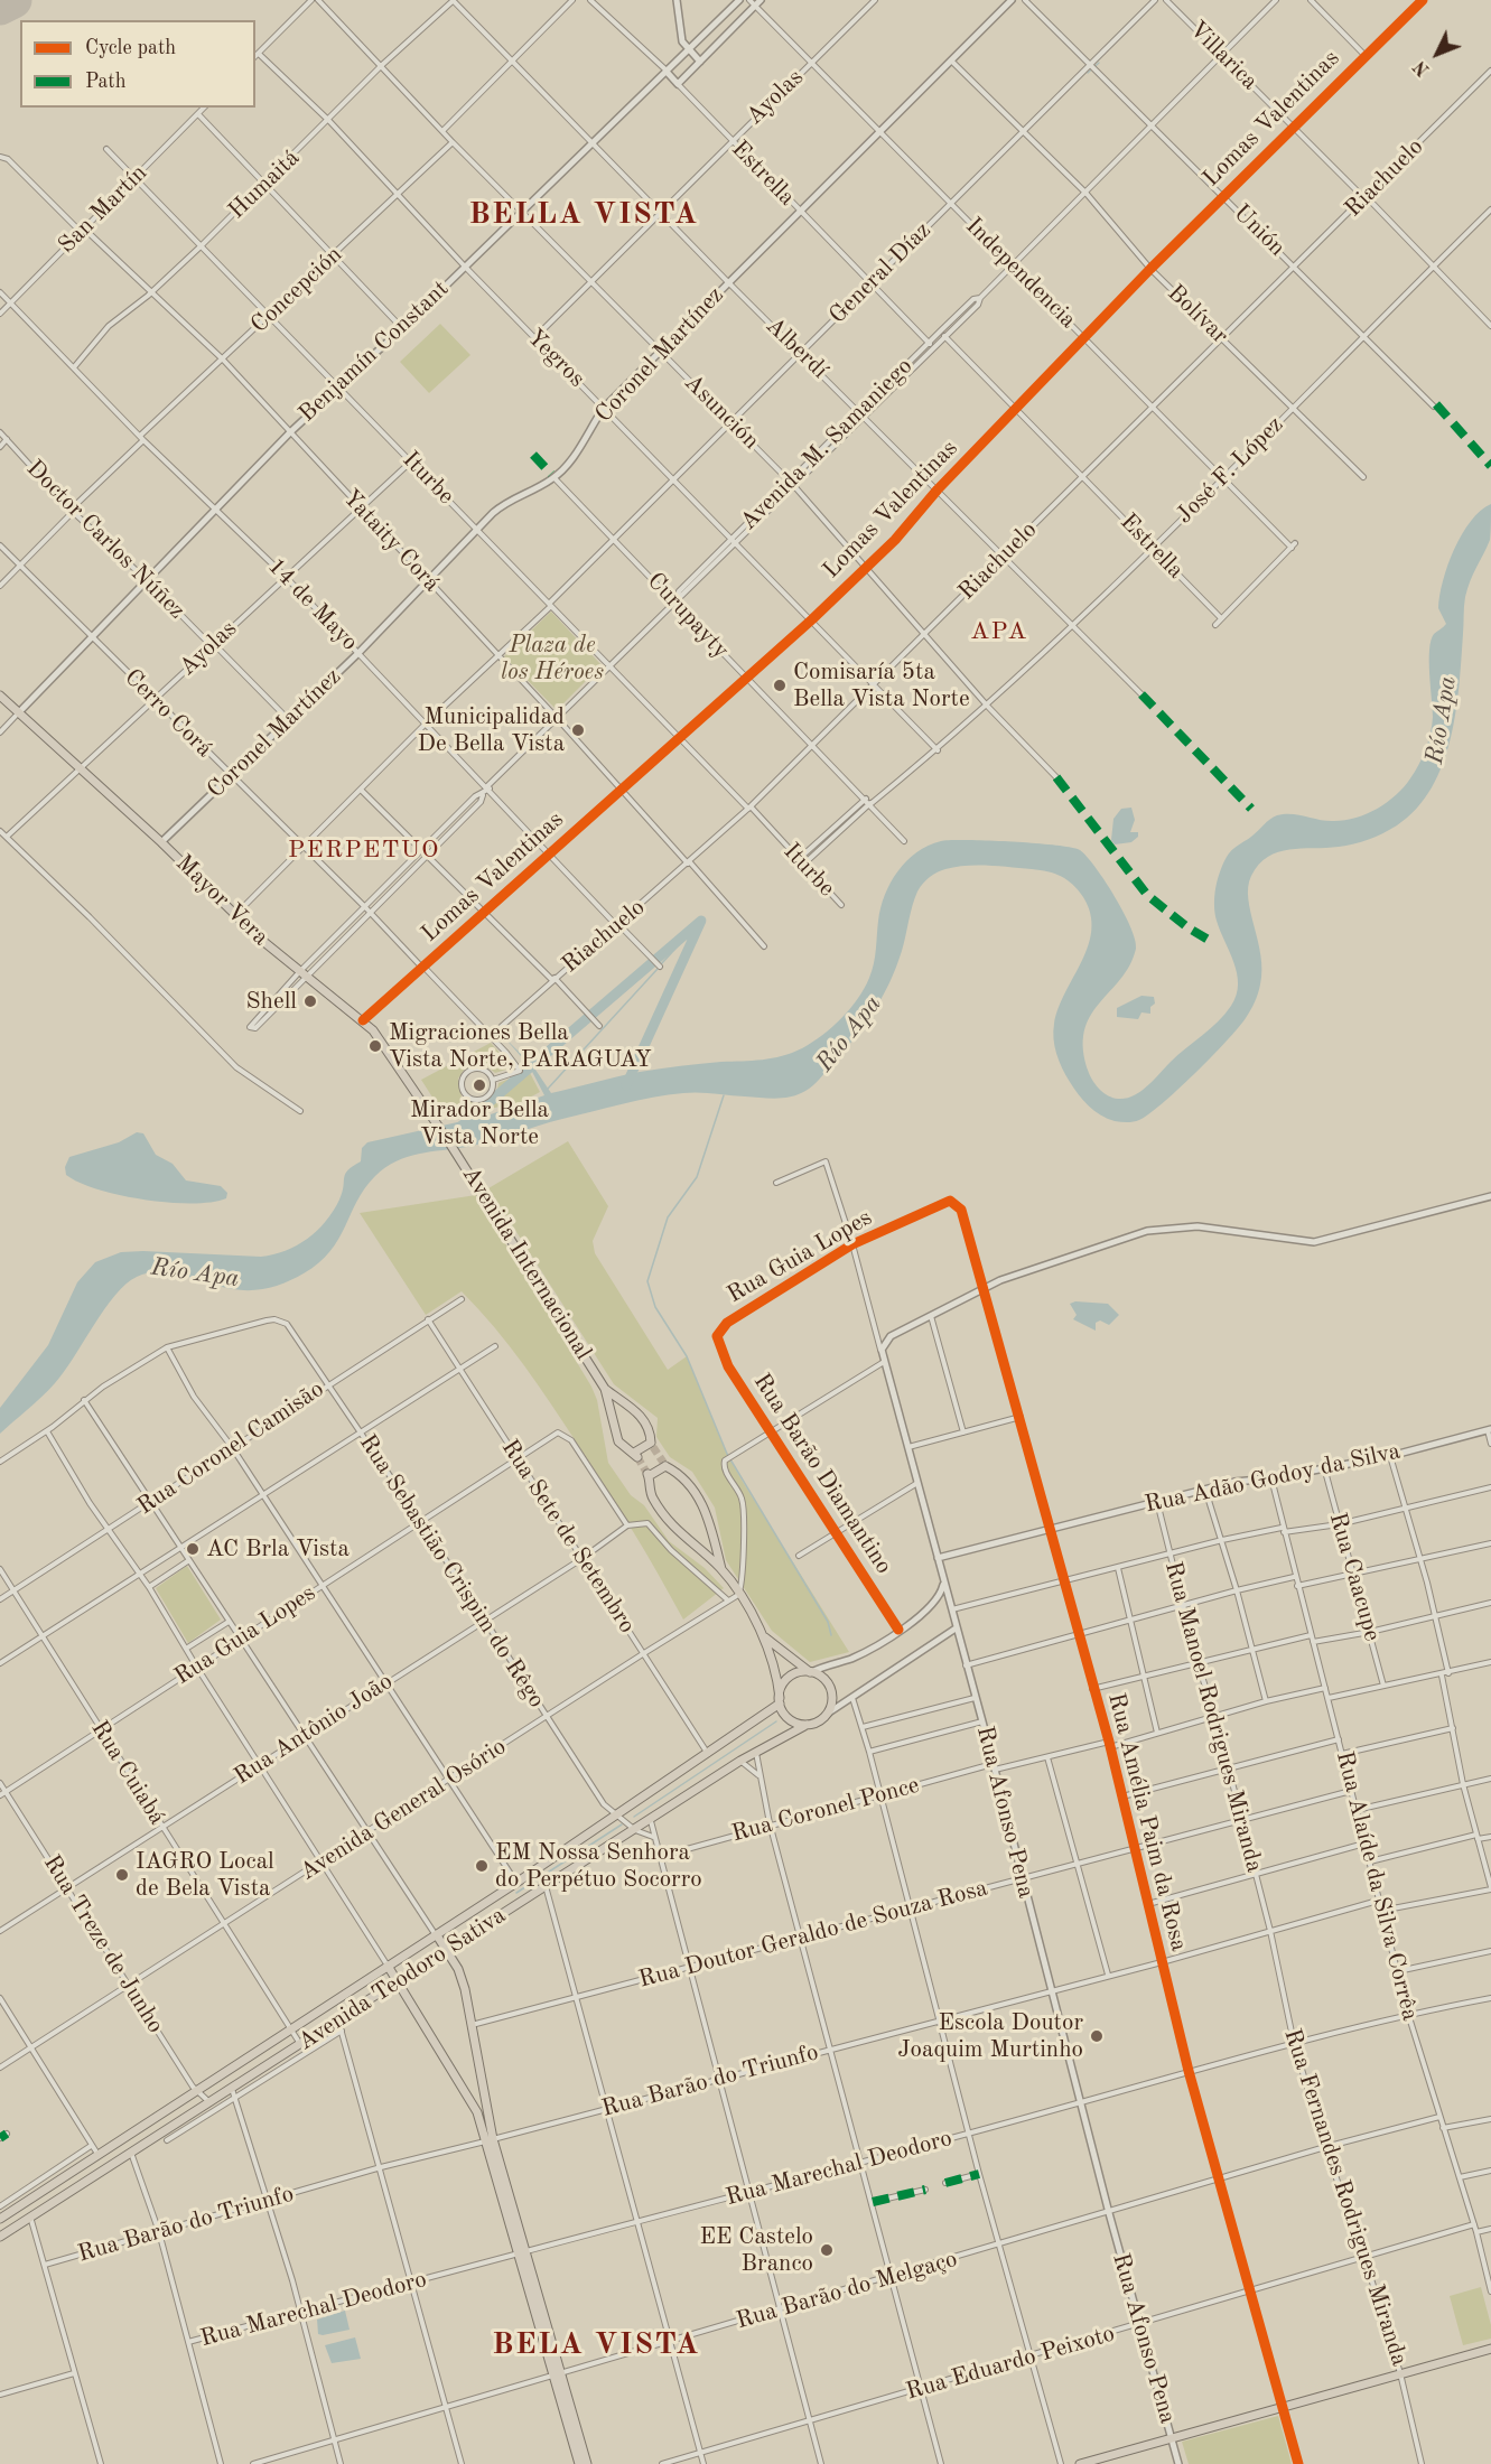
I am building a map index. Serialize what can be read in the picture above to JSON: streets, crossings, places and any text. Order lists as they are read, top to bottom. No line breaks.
{"streets":{"main road":["Mayor Vera","Avenida Internacional","Avenida Teodoro Sativa"],"street":["Villarica","Ayolas","Lomas Valentinas","Estrella","Riachuelo","Humaitá","San Martín","Unión","General Díaz","Independencia","Concepción","Bolívar","Alberdí","Benjamín Constant","Coronel Martínez","Yegros","Asunción","Avenida M. Samaniego","José F. López","Iturbe","Doctor Carlos Núñez","Yataity Corá","14 de Mayo","Curupayty","Cerro Corá","Rua Guia Lopes","Rua Coronel Camisão","Rua Barão Diamantino","Rua Adão Godoy da Silva","Rua Sete de Setembro","Rua Sebastião Crispim do Rêgo","Rua Caacupe","Rua Manoel Rodrigues Miranda","Rua Antônio João","Rua Cuiabá","Avenida General Osório","Rua Coronel Ponce","Rua Afonso Pena","Rua Amélia Paim da Rosa","Rua Alaíde da Silva Corrêa","Rua Doutor Geraldo de Souza Rosa","Rua Treze de Junho","Rua Barão do Triunfo","Rua Marechal Deodoro","Rua Fernandes Rodrigues Miranda","Rua Barão do Melgaço","Rua Eduardo Peixoto"]},"crossings":[["Villarica","Lomas Valentinas"],["Villarica","Riachuelo"],["Villarica","Avenida M. Samaniego"],["Villarica","José F. López"],["Ayolas","Estrella"],["Ayolas","Independencia"],["Ayolas","Alberdí"],["Ayolas","Yegros"],["Ayolas","Asunción"],["Ayolas","Iturbe"],["Ayolas","Doctor Carlos Núñez"],["Ayolas","Yataity Corá"],["Ayolas","14 de Mayo"],["Ayolas","Cerro Corá"],["Ayolas","Mayor Vera"],["Lomas Valentinas","Estrella"],["Lomas Valentinas","Unión"],["Lomas Valentinas","Independencia"],["Lomas Valentinas","Bolívar"],["Lomas Valentinas","Alberdí"],["Lomas Valentinas","Yegros"],["Lomas Valentinas","Asunción"],["Lomas Valentinas","Iturbe"],["Lomas Valentinas","Yataity Corá"],["Lomas Valentinas","14 de Mayo"],["Lomas Valentinas","Curupayty"],["Lomas Valentinas","Cerro Corá"],["Lomas Valentinas","Mayor Vera"],["Estrella","Riachuelo"],["Estrella","General Díaz"],["Estrella","Independencia"],["Estrella","Benjamín Constant"],["Estrella","Coronel Martínez"],["Estrella","Avenida M. Samaniego"],["Estrella","José F. López"],["Riachuelo","Unión"],["Riachuelo","Independencia"],["Riachuelo","Bolívar"],["Riachuelo","Alberdí"],["Riachuelo","Yegros"],["Riachuelo","Asunción"],["Riachuelo","Iturbe"],["Riachuelo","Yataity Corá"],["Riachuelo","14 de Mayo"],["Riachuelo","Curupayty"],["Riachuelo","Cerro Corá"],["Humaitá","Alberdí"],["Humaitá","Yegros"],["Humaitá","Asunción"],["Humaitá","Iturbe"],["Humaitá","Yataity Corá"],["Humaitá","14 de Mayo"],["San Martín","Iturbe"],["San Martín","Yataity Corá"],["San Martín","14 de Mayo"],["Unión","General Díaz"],["Unión","Avenida M. Samaniego"],["Unión","José F. López"],["General Díaz","Independencia"],["General Díaz","Bolívar"],["General Díaz","Alberdí"],["General Díaz","Yegros"],["General Díaz","Asunción"],["General Díaz","Iturbe"],["General Díaz","Yataity Corá"],["General Díaz","14 de Mayo"],["General Díaz","Curupayty"],["General Díaz","Cerro Corá"],["General Díaz","Mayor Vera"],["Independencia","Coronel Martínez"],["Independencia","Avenida M. Samaniego"],["Independencia","José F. López"],["Concepción","Yegros"],["Concepción","Asunción"],["Concepción","Iturbe"],["Concepción","Doctor Carlos Núñez"],["Concepción","Yataity Corá"],["Concepción","14 de Mayo"],["Concepción","Cerro Corá"],["Bolívar","Coronel Martínez"],["Bolívar","Avenida M. Samaniego"],["Bolívar","José F. López"],["Alberdí","Benjamín Constant"],["Alberdí","Coronel Martínez"],["Alberdí","Avenida M. Samaniego"],["Alberdí","José F. López"],["Benjamín Constant","Yegros"],["Benjamín Constant","Asunción"],["Benjamín Constant","Iturbe"],["Benjamín Constant","Doctor Carlos Núñez"],["Benjamín Constant","Yataity Corá"],["Benjamín Constant","14 de Mayo"],["Benjamín Constant","Cerro Corá"],["Benjamín Constant","Mayor Vera"],["Coronel Martínez","Yegros"],["Coronel Martínez","Asunción"],["Coronel Martínez","Iturbe"],["Coronel Martínez","Doctor Carlos Núñez"],["Coronel Martínez","Yataity Corá"],["Coronel Martínez","14 de Mayo"],["Coronel Martínez","Curupayty"],["Coronel Martínez","Cerro Corá"],["Coronel Martínez","Mayor Vera"],["Yegros","Avenida M. Samaniego"],["Yegros","José F. López"],["Asunción","Avenida M. Samaniego"],["Asunción","José F. López"],["Avenida M. Samaniego","Iturbe"],["Avenida M. Samaniego","Yataity Corá"],["Avenida M. Samaniego","14 de Mayo"],["Avenida M. Samaniego","Curupayty"],["Avenida M. Samaniego","Cerro Corá"],["Avenida M. Samaniego","Mayor Vera"],["José F. López","Iturbe"],["José F. López","Curupayty"],["Mayor Vera","Avenida Internacional"],["Rua Guia Lopes","Rua Barão Diamantino"],["Rua Guia Lopes","Rua Sete de Setembro"],["Rua Guia Lopes","Rua Sebastião Crispim do Rêgo"],["Rua Guia Lopes","Rua Antônio João"],["Rua Guia Lopes","Rua Cuiabá"],["Rua Guia Lopes","Rua Afonso Pena"],["Rua Guia Lopes","Rua Amélia Paim da Rosa"],["Rua Guia Lopes","Rua Treze de Junho"],["Rua Coronel Camisão","Rua Sete de Setembro"],["Rua Coronel Camisão","Rua Sebastião Crispim do Rêgo"],["Rua Coronel Camisão","Rua Cuiabá"],["Rua Adão Godoy da Silva","Rua Caacupe"],["Rua Adão Godoy da Silva","Rua Manoel Rodrigues Miranda"],["Rua Adão Godoy da Silva","Rua Afonso Pena"],["Rua Adão Godoy da Silva","Rua Amélia Paim da Rosa"],["Rua Adão Godoy da Silva","Rua Alaíde da Silva Corrêa"],["Rua Sete de Setembro","Rua Antônio João"],["Rua Sete de Setembro","Avenida General Osório"],["Rua Sete de Setembro","Avenida Teodoro Sativa"],["Rua Sebastião Crispim do Rêgo","Rua Antônio João"],["Rua Sebastião Crispim do Rêgo","Avenida General Osório"],["Rua Sebastião Crispim do Rêgo","Avenida Teodoro Sativa"],["Rua Manoel Rodrigues Miranda","Rua Coronel Ponce"],["Rua Manoel Rodrigues Miranda","Rua Doutor Geraldo de Souza Rosa"],["Rua Manoel Rodrigues Miranda","Rua Barão do Triunfo"],["Rua Manoel Rodrigues Miranda","Rua Fernandes Rodrigues Miranda"],["Rua Antônio João","Rua Cuiabá"],["Rua Antônio João","Rua Treze de Junho"],["Rua Cuiabá","Avenida General Osório"],["Rua Cuiabá","Avenida Teodoro Sativa"],["Avenida General Osório","Rua Treze de Junho"],["Rua Coronel Ponce","Rua Afonso Pena"],["Rua Coronel Ponce","Rua Amélia Paim da Rosa"],["Rua Coronel Ponce","Rua Alaíde da Silva Corrêa"],["Rua Afonso Pena","Rua Doutor Geraldo de Souza Rosa"],["Rua Afonso Pena","Rua Barão do Triunfo"],["Rua Afonso Pena","Rua Marechal Deodoro"],["Rua Afonso Pena","Rua Barão do Melgaço"],["Rua Afonso Pena","Rua Eduardo Peixoto"],["Rua Amélia Paim da Rosa","Rua Doutor Geraldo de Souza Rosa"],["Rua Amélia Paim da Rosa","Rua Barão do Triunfo"],["Rua Amélia Paim da Rosa","Rua Marechal Deodoro"],["Rua Amélia Paim da Rosa","Rua Barão do Melgaço"],["Rua Amélia Paim da Rosa","Rua Eduardo Peixoto"],["Rua Alaíde da Silva Corrêa","Rua Doutor Geraldo de Souza Rosa"],["Rua Alaíde da Silva Corrêa","Rua Barão do Triunfo"],["Rua Alaíde da Silva Corrêa","Rua Marechal Deodoro"],["Rua Alaíde da Silva Corrêa","Rua Barão do Melgaço"],["Rua Alaíde da Silva Corrêa","Rua Eduardo Peixoto"],["Rua Treze de Junho","Avenida Teodoro Sativa"],["Rua Barão do Triunfo","Rua Fernandes Rodrigues Miranda"],["Rua Marechal Deodoro","Rua Fernandes Rodrigues Miranda"],["Rua Fernandes Rodrigues Miranda","Rua Barão do Melgaço"],["Rua Fernandes Rodrigues Miranda","Rua Eduardo Peixoto"]],"districts":["BELLA VISTA","APA","PERPETUO","BELA VISTA"],"water":["Río Apa"],"parks":["Plaza de los Héroes"],"places":["Comisaría 5ta Bella Vista Norte","Municipalidad De Bella Vista","Shell","Migraciones Bella Vista Norte, PARAGUAY","Mirador Bella Vista Norte","AC Brla Vista","EM Nossa Senhora do Perpétuo Socorro","IAGRO Local de Bela Vista","Escola Doutor Joaquim Murtinho","EE Castelo Branco"],"legend":["Cycle path","Path"],"north":"bottom left"}
